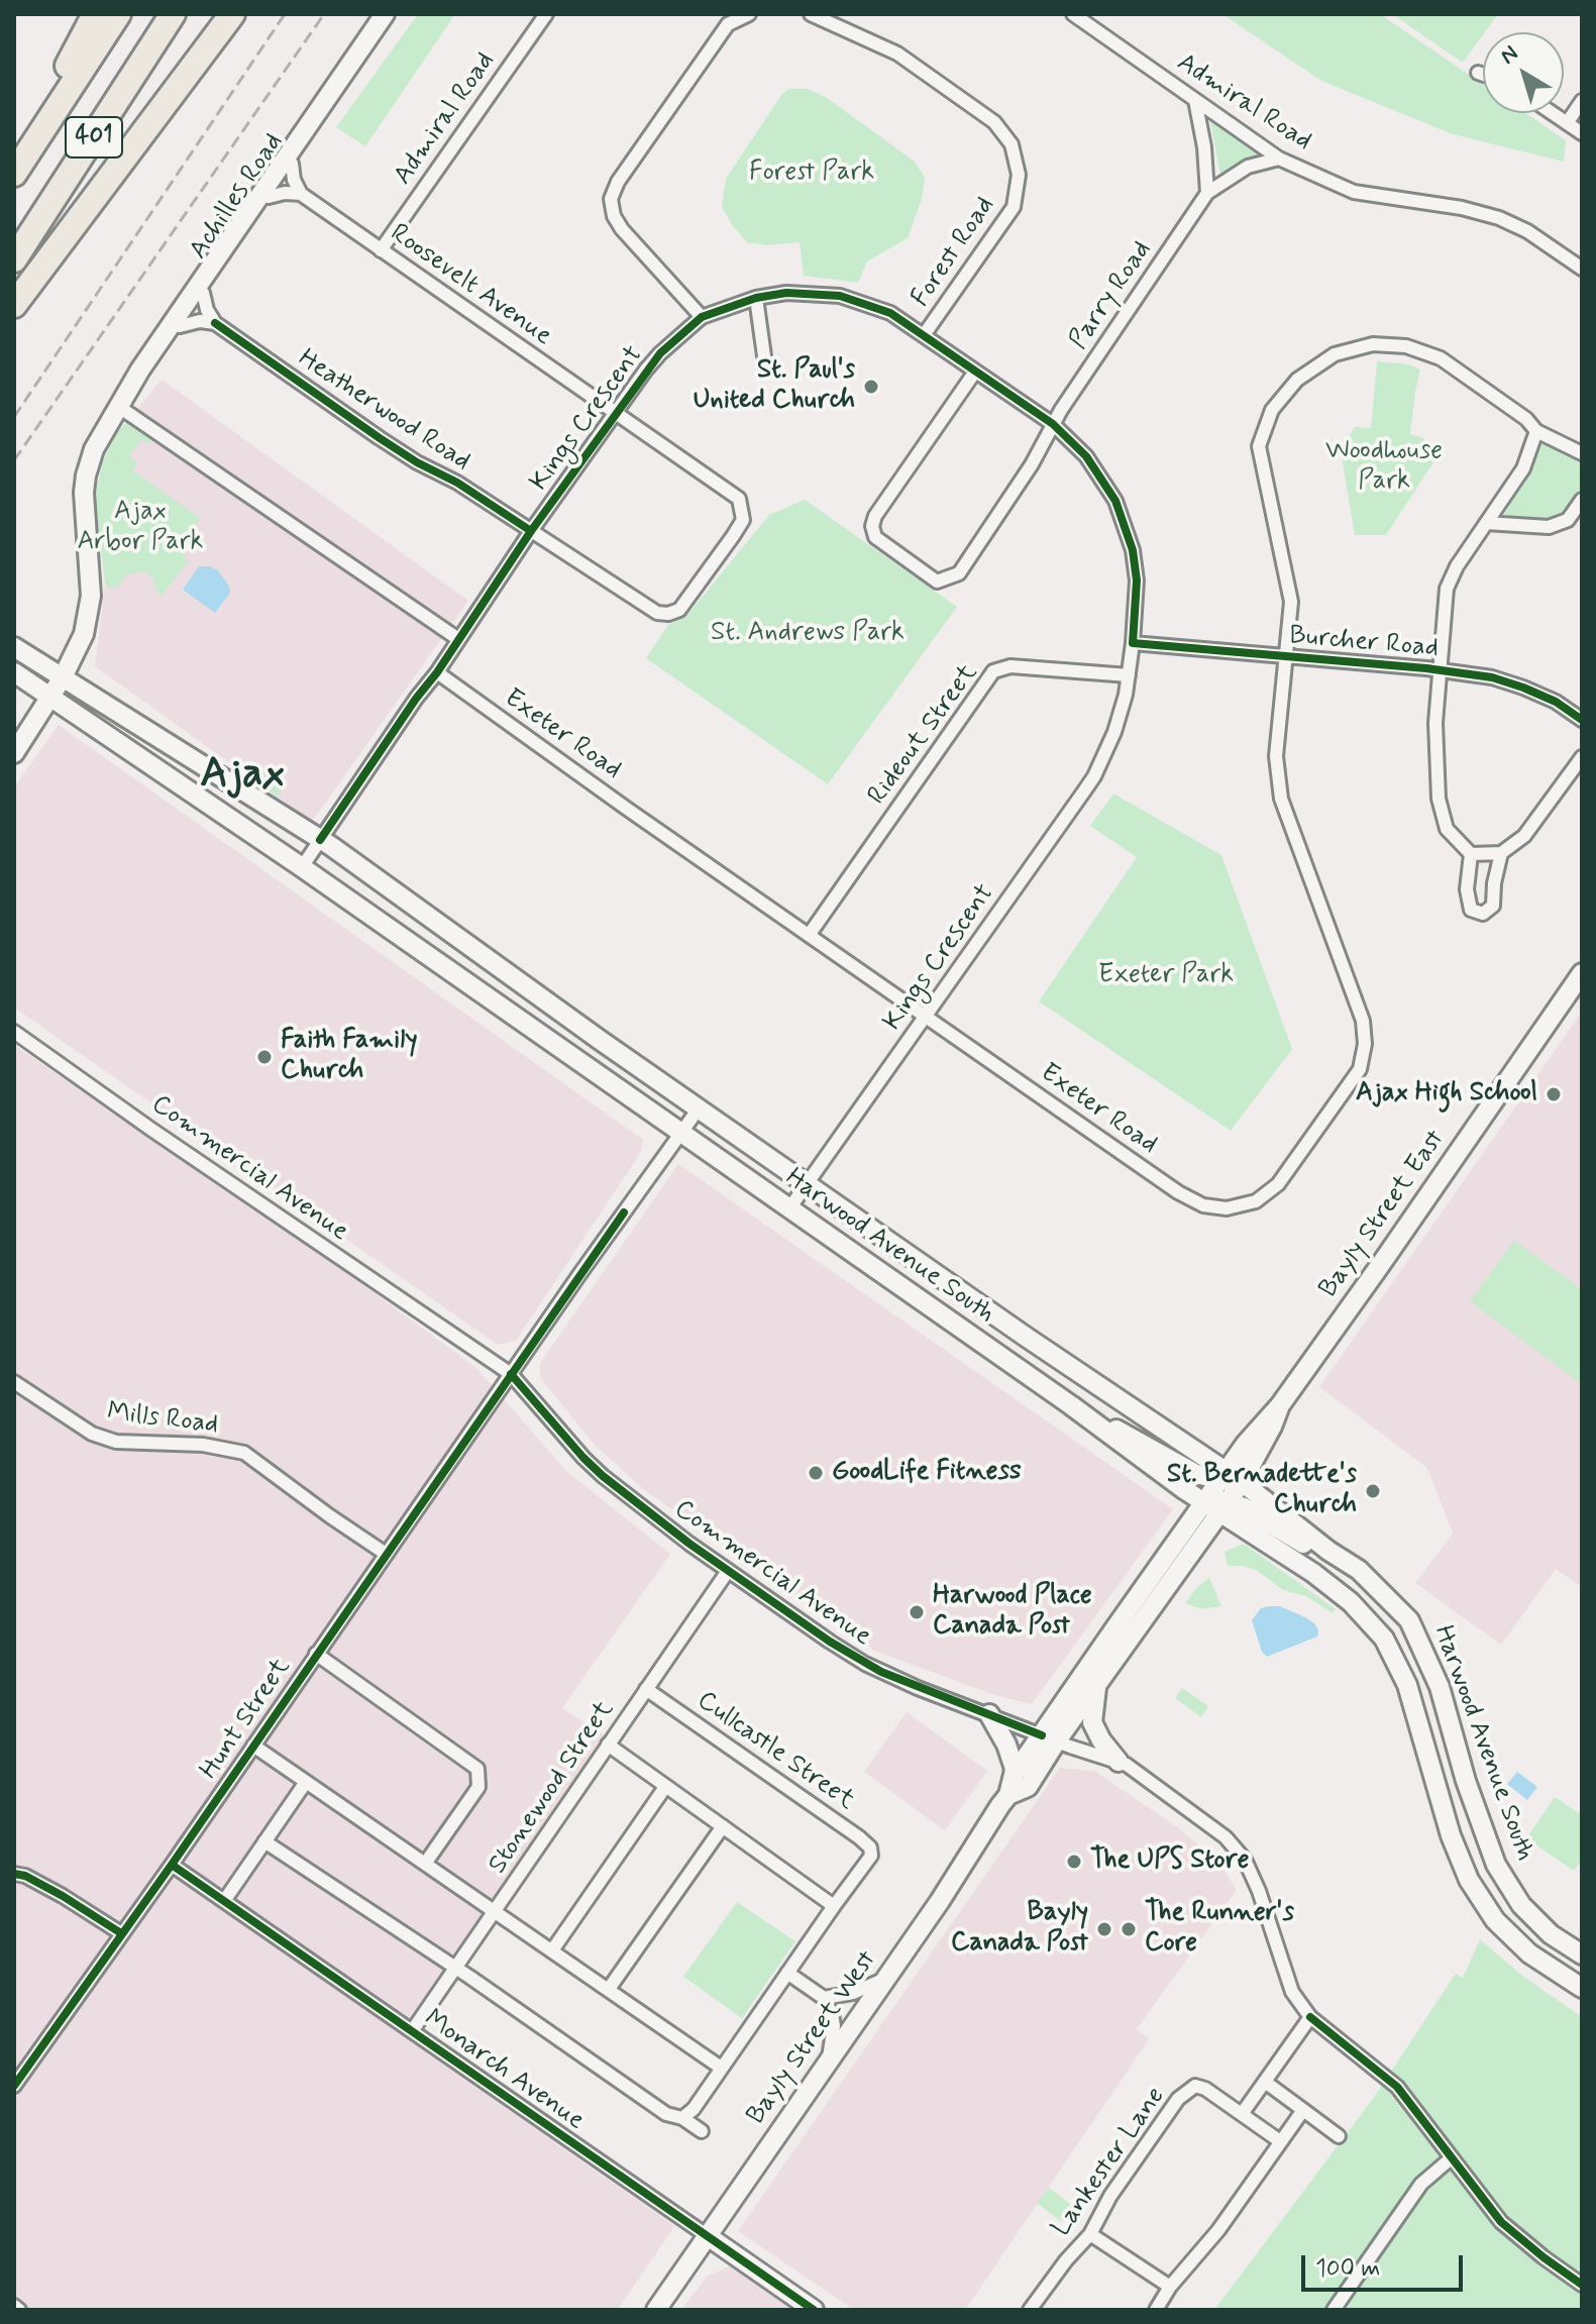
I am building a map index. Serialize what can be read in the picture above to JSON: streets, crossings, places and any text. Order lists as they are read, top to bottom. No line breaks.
{"streets":{"highway":["401"],"main road":["Achilles Road","Bayly Street East","Harwood Avenue South","Bayly Street West","Monarch Avenue"],"street":["Admiral Road","Forest Road","Roosevelt Avenue","Parry Road","Heatherwood Road","Kings Crescent","Burcher Road","Exeter Road","Rideout Street","Commercial Avenue","Mills Road","Hunt Street","Cullcastle Street","Stonewood Street","Lankester Lane"]},"crossings":[["Admiral Road","Roosevelt Avenue"],["Admiral Road","Parry Road"],["Achilles Road","Harwood Avenue South"],["Forest Road","Kings Crescent"],["Roosevelt Avenue","Heatherwood Road"],["Roosevelt Avenue","Kings Crescent"],["Parry Road","Kings Crescent"],["Heatherwood Road","Kings Crescent"],["Kings Crescent","Burcher Road"],["Kings Crescent","Exeter Road"],["Kings Crescent","Rideout Street"],["Kings Crescent","Harwood Avenue South"],["Burcher Road","Exeter Road"],["Exeter Road","Rideout Street"],["Commercial Avenue","Hunt Street"],["Commercial Avenue","Stonewood Street"],["Commercial Avenue","Bayly Street West"],["Bayly Street East","Harwood Avenue South"],["Bayly Street East","Bayly Street West"],["Harwood Avenue South","Hunt Street"],["Harwood Avenue South","Bayly Street West"],["Mills Road","Hunt Street"],["Hunt Street","Monarch Avenue"],["Cullcastle Street","Stonewood Street"],["Stonewood Street","Monarch Avenue"],["Bayly Street West","Monarch Avenue"]],"districts":["Ajax"],"parks":["Forest Park","Woodhouse Park","Ajax Arbor Park","St. Andrews Park","Exeter Park"],"places":["St. Paul's United Church","Faith Family Church","Ajax High School","GoodLife Fitness","St. Bernadette's Church","Harwood Place Canada Post","The UPS Store","Bayly Canada Post","The Runner's Core"],"scale_bar":"100 m","north":"top left"}
